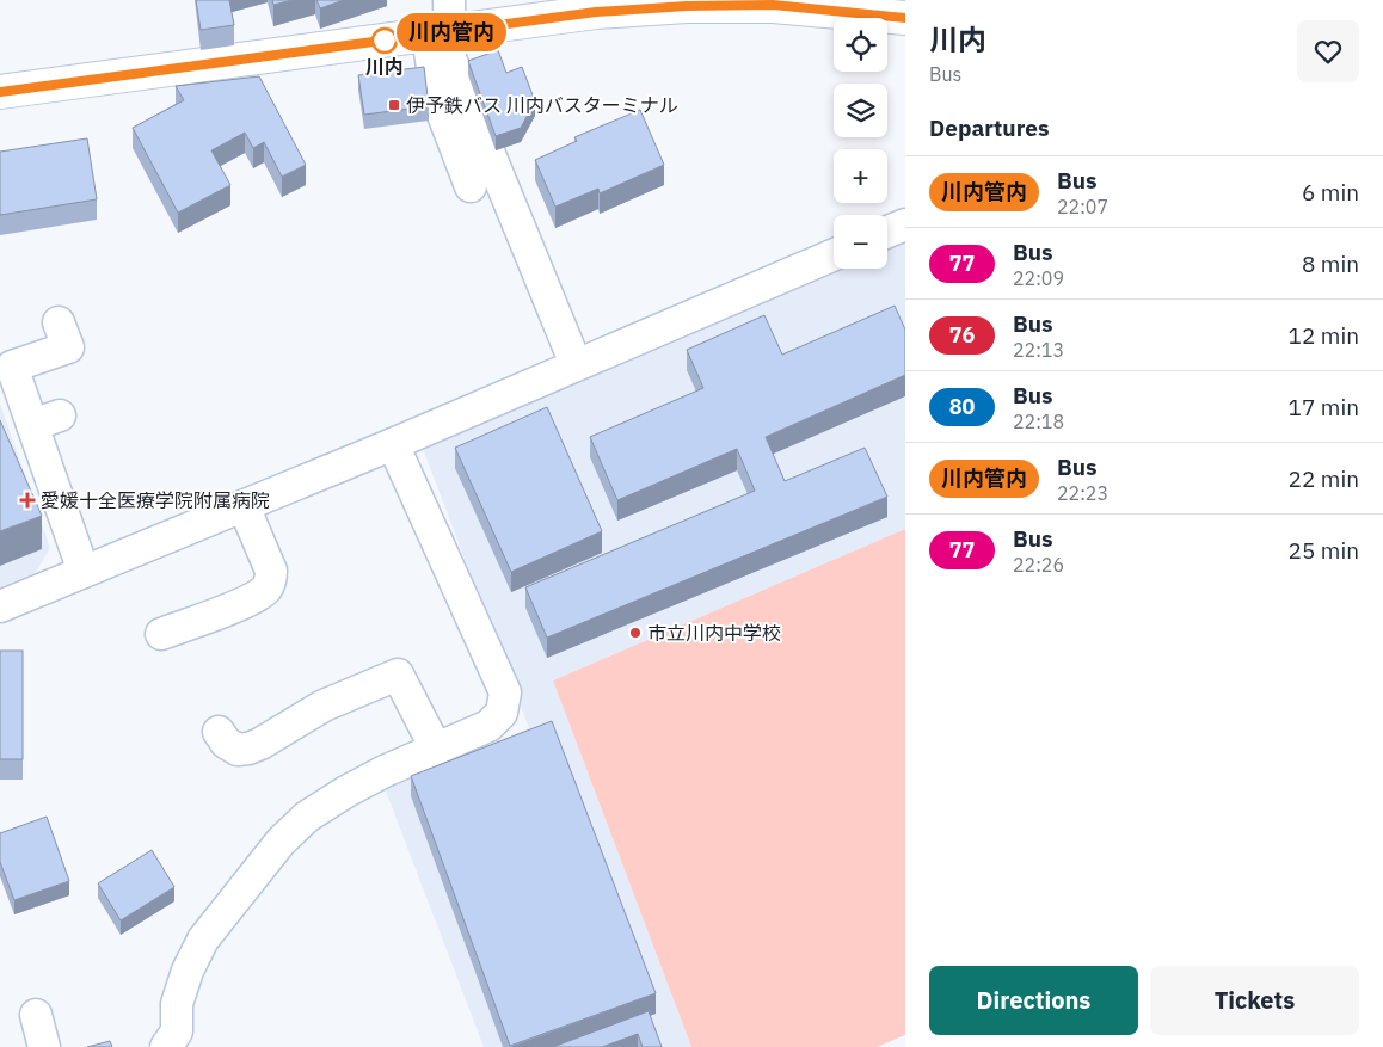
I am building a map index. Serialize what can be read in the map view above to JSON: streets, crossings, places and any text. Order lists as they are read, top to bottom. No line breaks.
{"places":{"other":["川内","市立川内中学校"],"transit":["伊予鉄バス 川内バスターミナル"],"health":["愛媛十全医療学院附属病院"]},"lines":["bus line 川内管内"],"page":{"on_map":"川内管内","heading":[["川内","Bus"],"Departures"],"map_buttons":["+","−"],"list":[{"mark":"川内管内","name":"Bus","note":"22:07","value":"6 min"},{"mark":"77","name":"Bus","note":"22:09","value":"8 min"},{"mark":"76","name":"Bus","note":"22:13","value":"12 min"},{"mark":"80","name":"Bus","note":"22:18","value":"17 min"},{"mark":"川内管内","name":"Bus","note":"22:23","value":"22 min"},{"mark":"77","name":"Bus","note":"22:26","value":"25 min"}],"buttons":["Directions","Tickets"]}}
